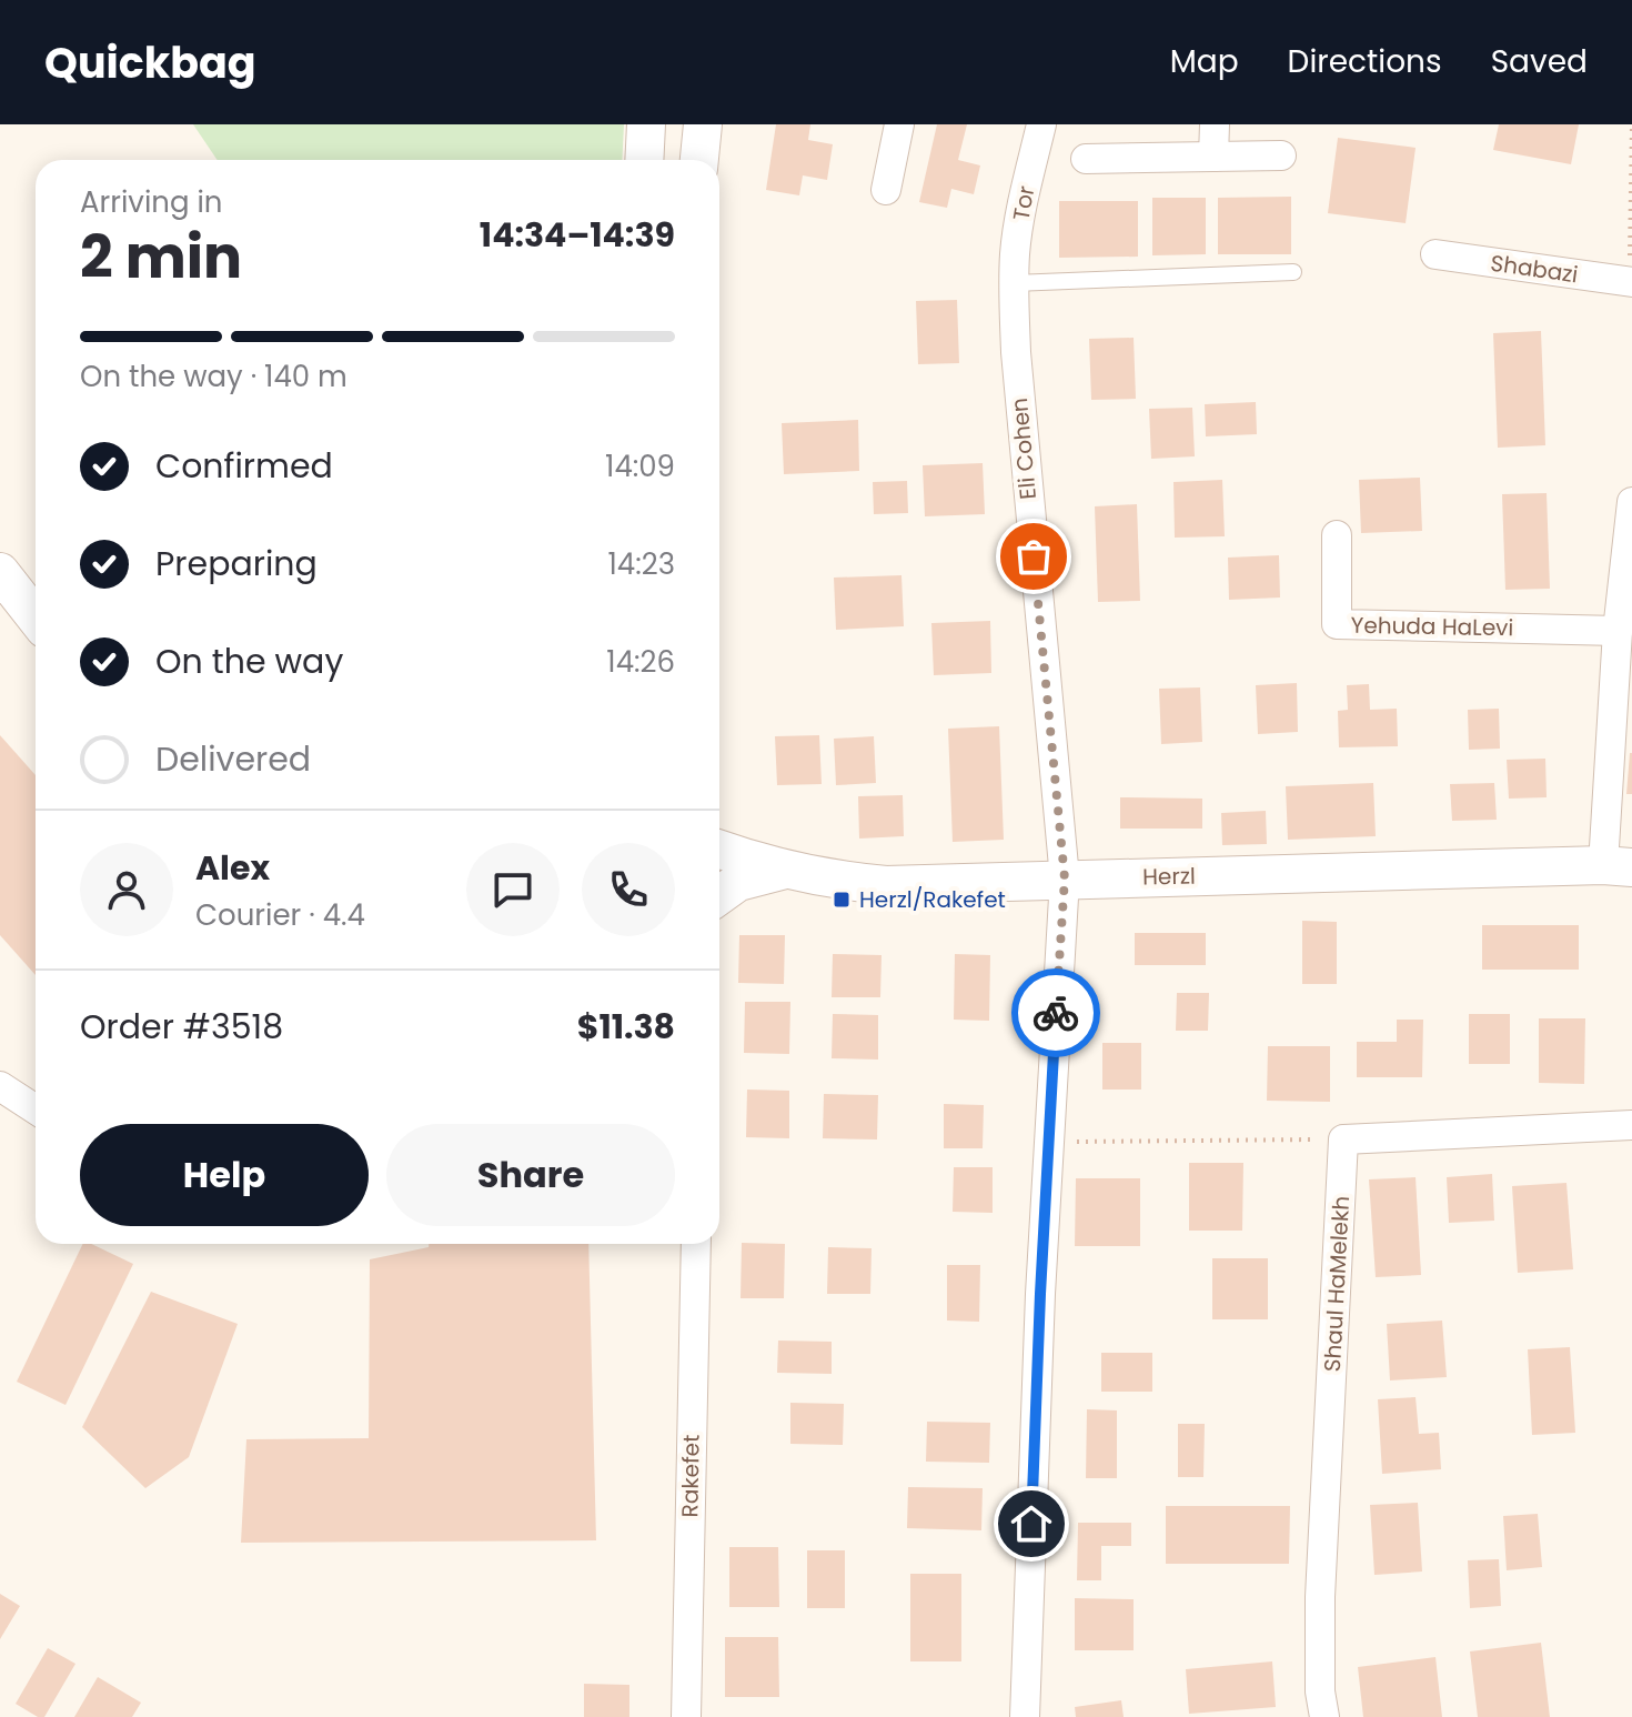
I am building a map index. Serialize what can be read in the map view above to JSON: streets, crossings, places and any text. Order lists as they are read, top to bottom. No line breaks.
{"streets":{"street":["Tor","Shabazi","Eli Cohen","Yehuda HaLevi","Herzl","Shaul HaMelekh","Rakefet"]},"crossings":[["Tor","Eli Cohen"],["Eli Cohen","Herzl"]],"places":{"transit":["Herzl/Rakefet"]},"page":{"header":"Quickbag","nav":["Map","Directions","Saved"],"heading":["2 min","Arriving in","14:34–14:39"],"panel":["Alex","Courier · 4.4","Order #3518","$11.38"],"bar":"On the way · 140 m","list":[["Confirmed","14:09"],["Preparing","14:23"],["On the way","14:26"],"Delivered"],"buttons":["Help","Share"]}}
